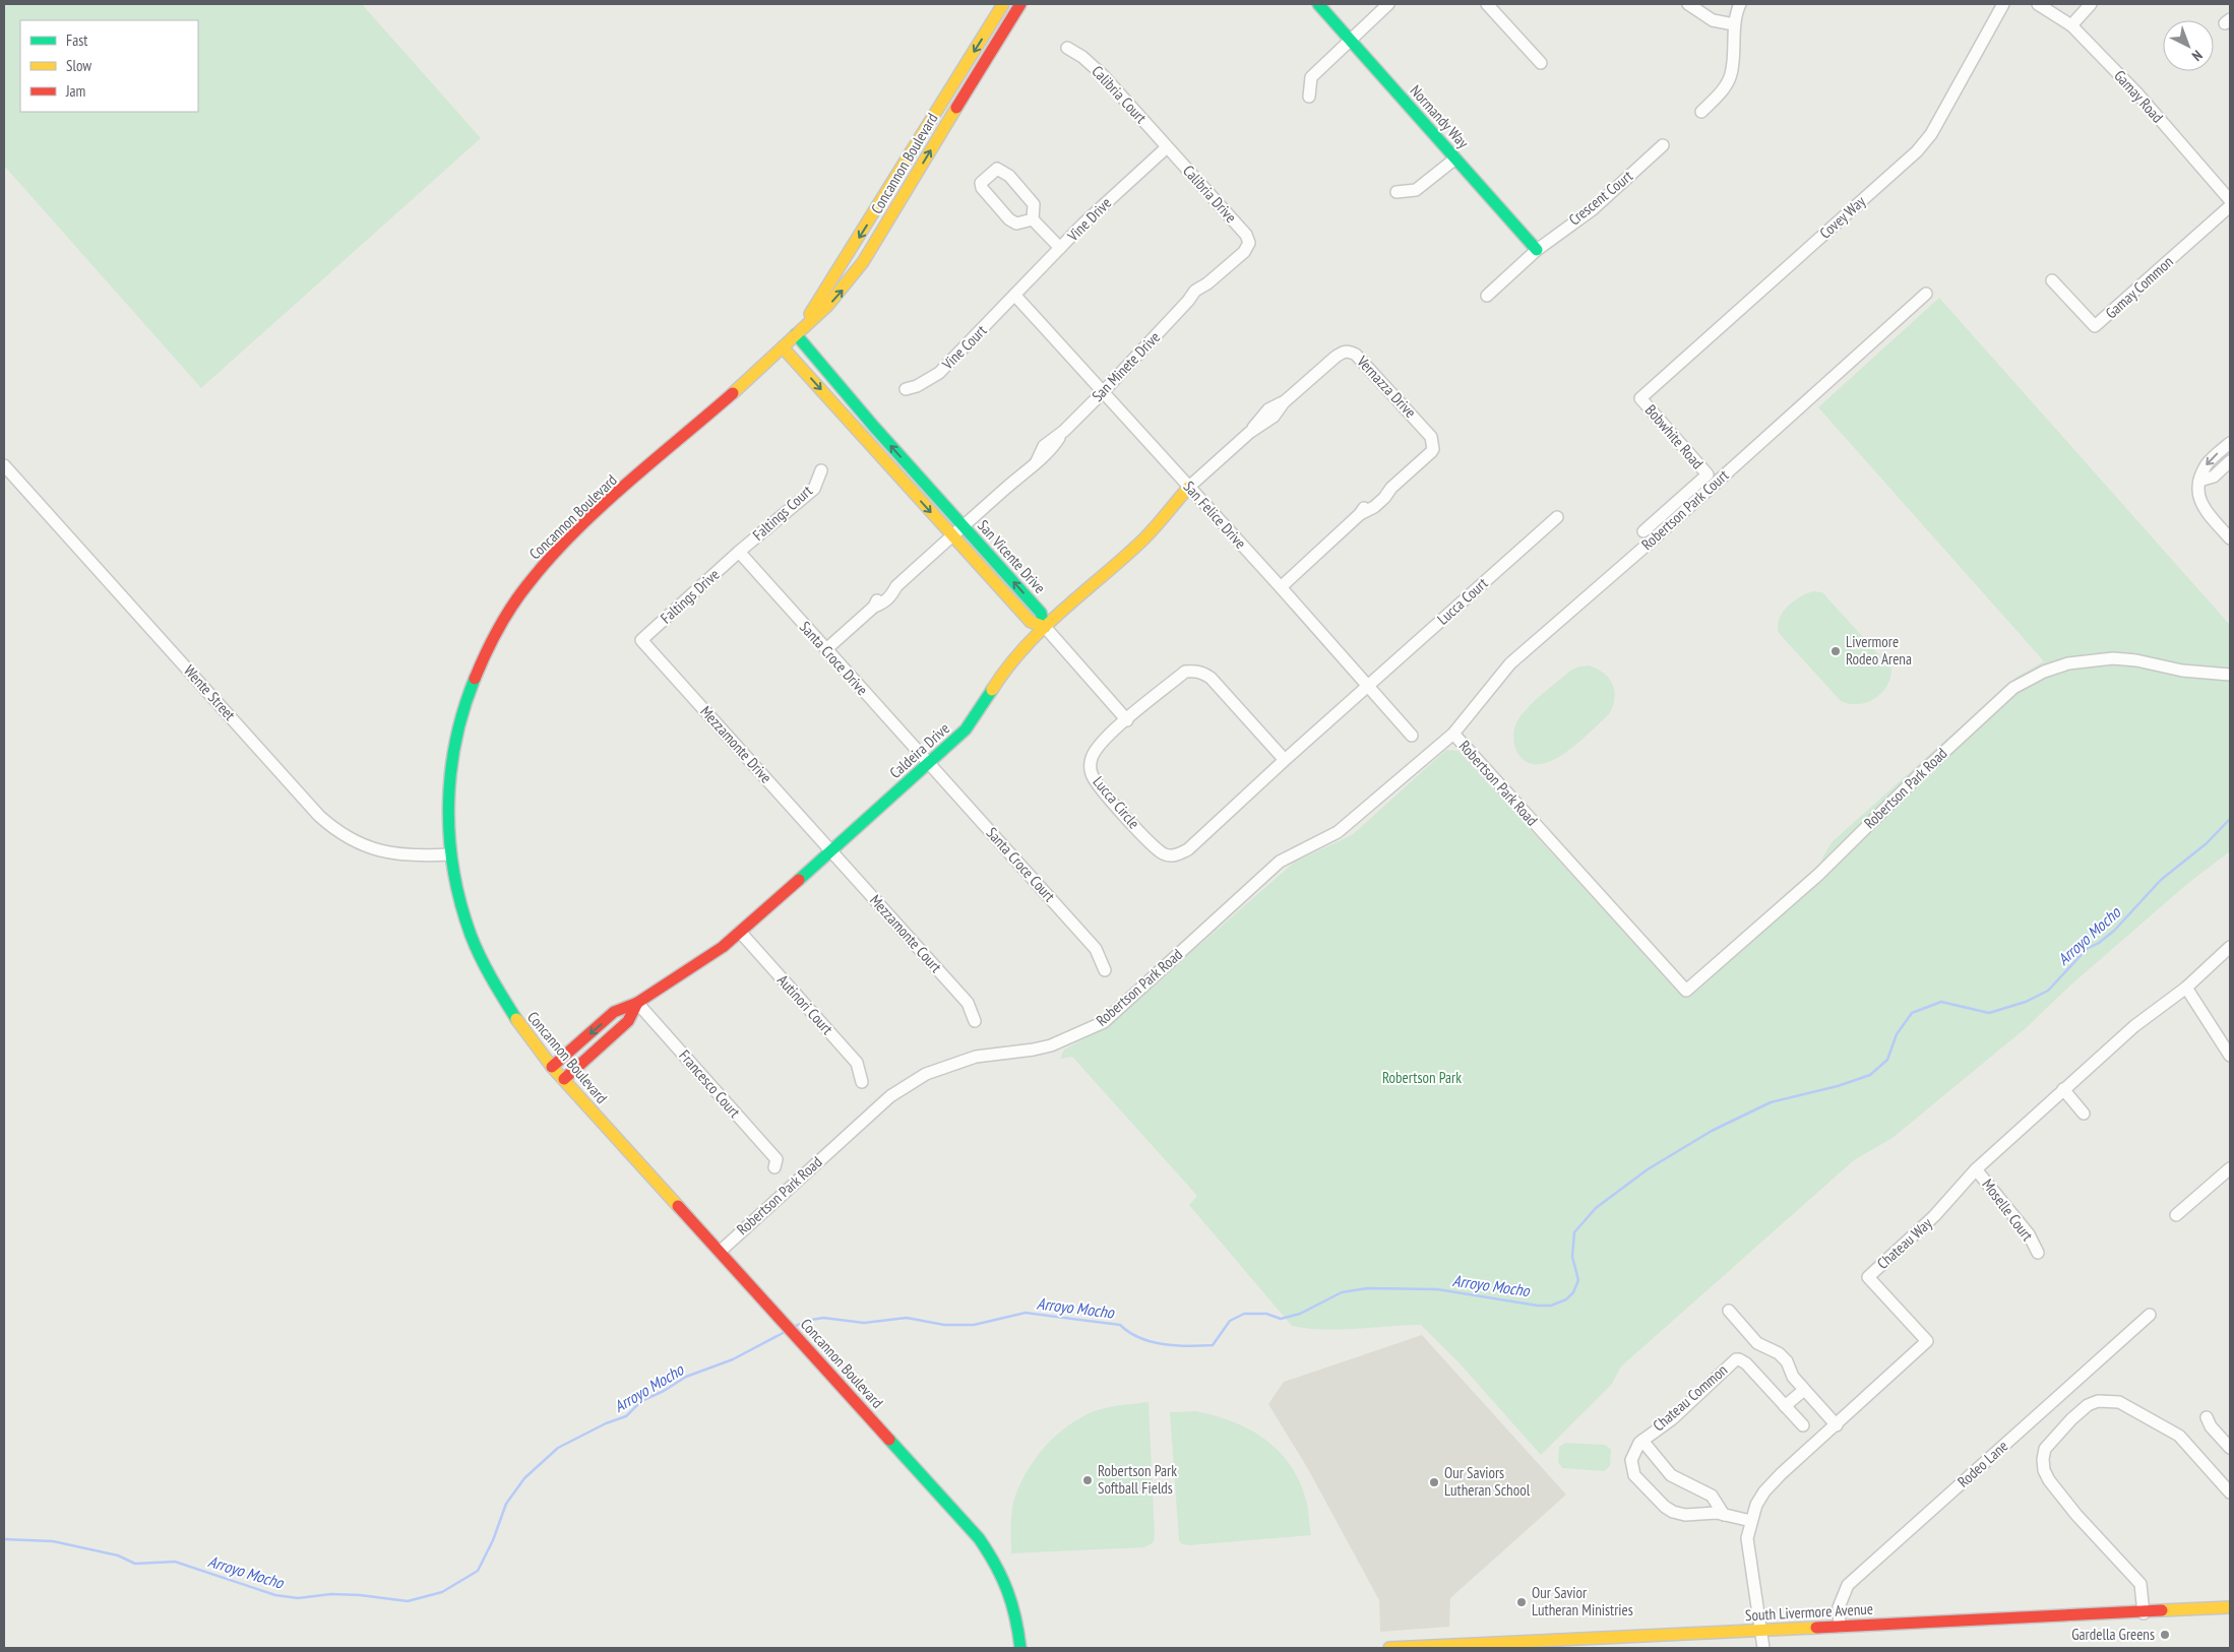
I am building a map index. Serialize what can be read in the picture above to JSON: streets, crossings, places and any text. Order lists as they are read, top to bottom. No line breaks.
{"streets":{"main road":["Normandy Way","Concannon Boulevard","San Vicente Drive","Caldeira Drive","South Livermore Avenue"],"street":["Calibria Court","Gamay Road","Calibria Drive","Crescent Court","Covey Way","Vine Drive","Gamay Common","Vine Court","San Minete Drive","Vernazza Drive","Bobwhite Road","Robertson Park Court","Faltings Court","San Felice Drive","Faltings Drive","Lucca Court","Santa Croce Drive","Wente Street","Mezzamonte Drive","Robertson Park Road","Lucca Circle","Santa Croce Court","Mezzamonte Court","Autinori Court","Francesco Court","Moselle Court","Chateau Way","Chateau Common","Rodeo Lane"]},"crossings":[["Calibria Court","Calibria Drive"],["Calibria Court","Vine Drive"],["Normandy Way","Crescent Court"],["Concannon Boulevard","San Vicente Drive"],["Concannon Boulevard","Wente Street"],["Concannon Boulevard","Caldeira Drive"],["Concannon Boulevard","Robertson Park Road"],["Calibria Drive","Vine Drive"],["Calibria Drive","San Minete Drive"],["Covey Way","Bobwhite Road"],["Vine Drive","Vine Court"],["Vine Drive","San Felice Drive"],["Vine Court","San Felice Drive"],["San Minete Drive","San Felice Drive"],["San Minete Drive","San Vicente Drive"],["San Minete Drive","Santa Croce Drive"],["Vernazza Drive","San Felice Drive"],["Vernazza Drive","Caldeira Drive"],["Robertson Park Court","Robertson Park Road"],["Faltings Court","Faltings Drive"],["Faltings Court","Santa Croce Drive"],["San Felice Drive","Lucca Court"],["San Felice Drive","Caldeira Drive"],["San Felice Drive","Lucca Circle"],["San Vicente Drive","Caldeira Drive"],["Faltings Drive","Santa Croce Drive"],["Faltings Drive","Mezzamonte Drive"],["Lucca Court","Lucca Circle"],["Santa Croce Drive","Caldeira Drive"],["Santa Croce Drive","Santa Croce Court"],["Mezzamonte Drive","Caldeira Drive"],["Mezzamonte Drive","Mezzamonte Court"],["Caldeira Drive","Santa Croce Court"],["Caldeira Drive","Mezzamonte Court"],["Caldeira Drive","Autinori Court"],["Caldeira Drive","Francesco Court"],["Moselle Court","Chateau Way"],["Chateau Way","Chateau Common"],["Chateau Way","South Livermore Avenue"],["Rodeo Lane","South Livermore Avenue"]],"water":["Arroyo Mocho"],"parks":["Robertson Park"],"places":["Livermore Rodeo Arena","Robertson Park Softball Fields","Our Saviors Lutheran School","Our Savior Lutheran Ministries","Gardella Greens"],"legend":["Fast","Slow","Jam"],"north":"bottom right"}
